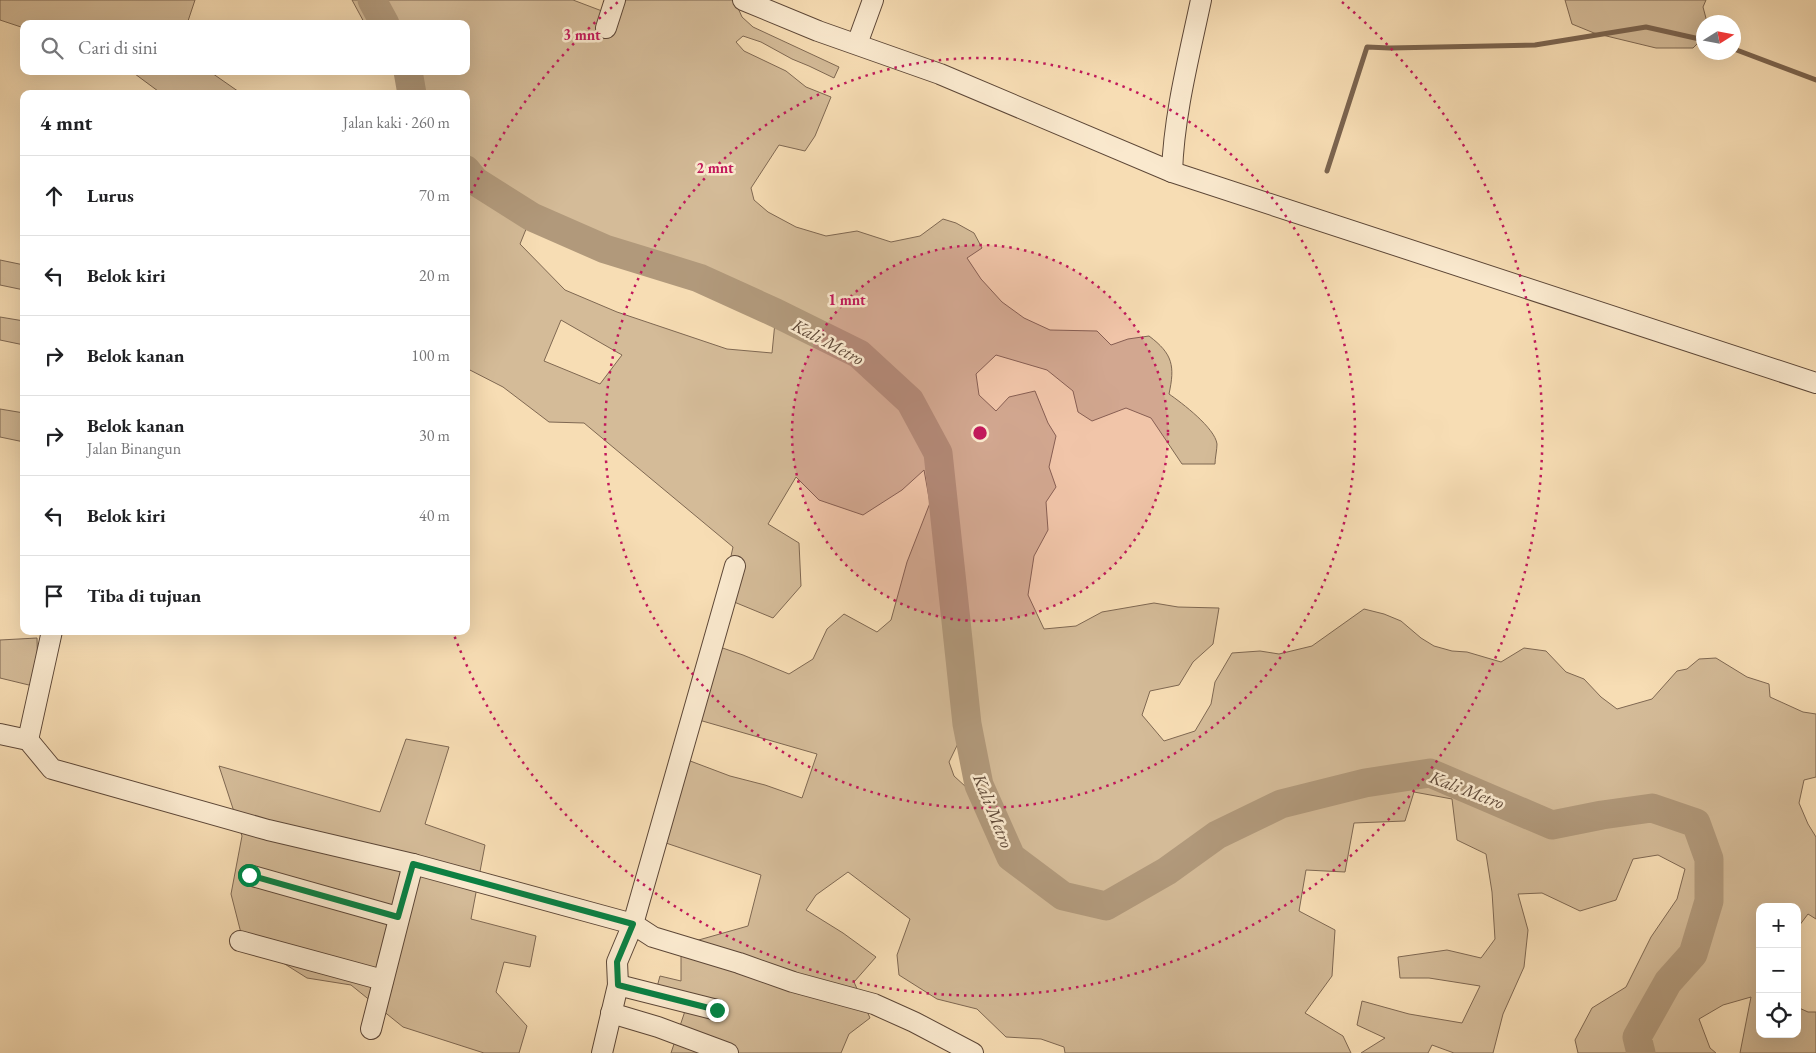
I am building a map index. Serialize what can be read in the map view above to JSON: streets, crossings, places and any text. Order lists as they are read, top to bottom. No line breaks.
{"water":["Kali Metro"],"north":"right","page":{"search":"Cari di sini","heading":["4 mnt","Jalan kaki · 260 m"],"list":[["Lurus","70 m"],["Belok kiri","20 m"],["Belok kanan","100 m"],["Belok kanan","Jalan Binangun","30 m"],["Belok kiri","40 m"],"Tiba di tujuan"],"map_buttons":["+","−"]},"rings":["3 mnt","2 mnt","1 mnt"]}
